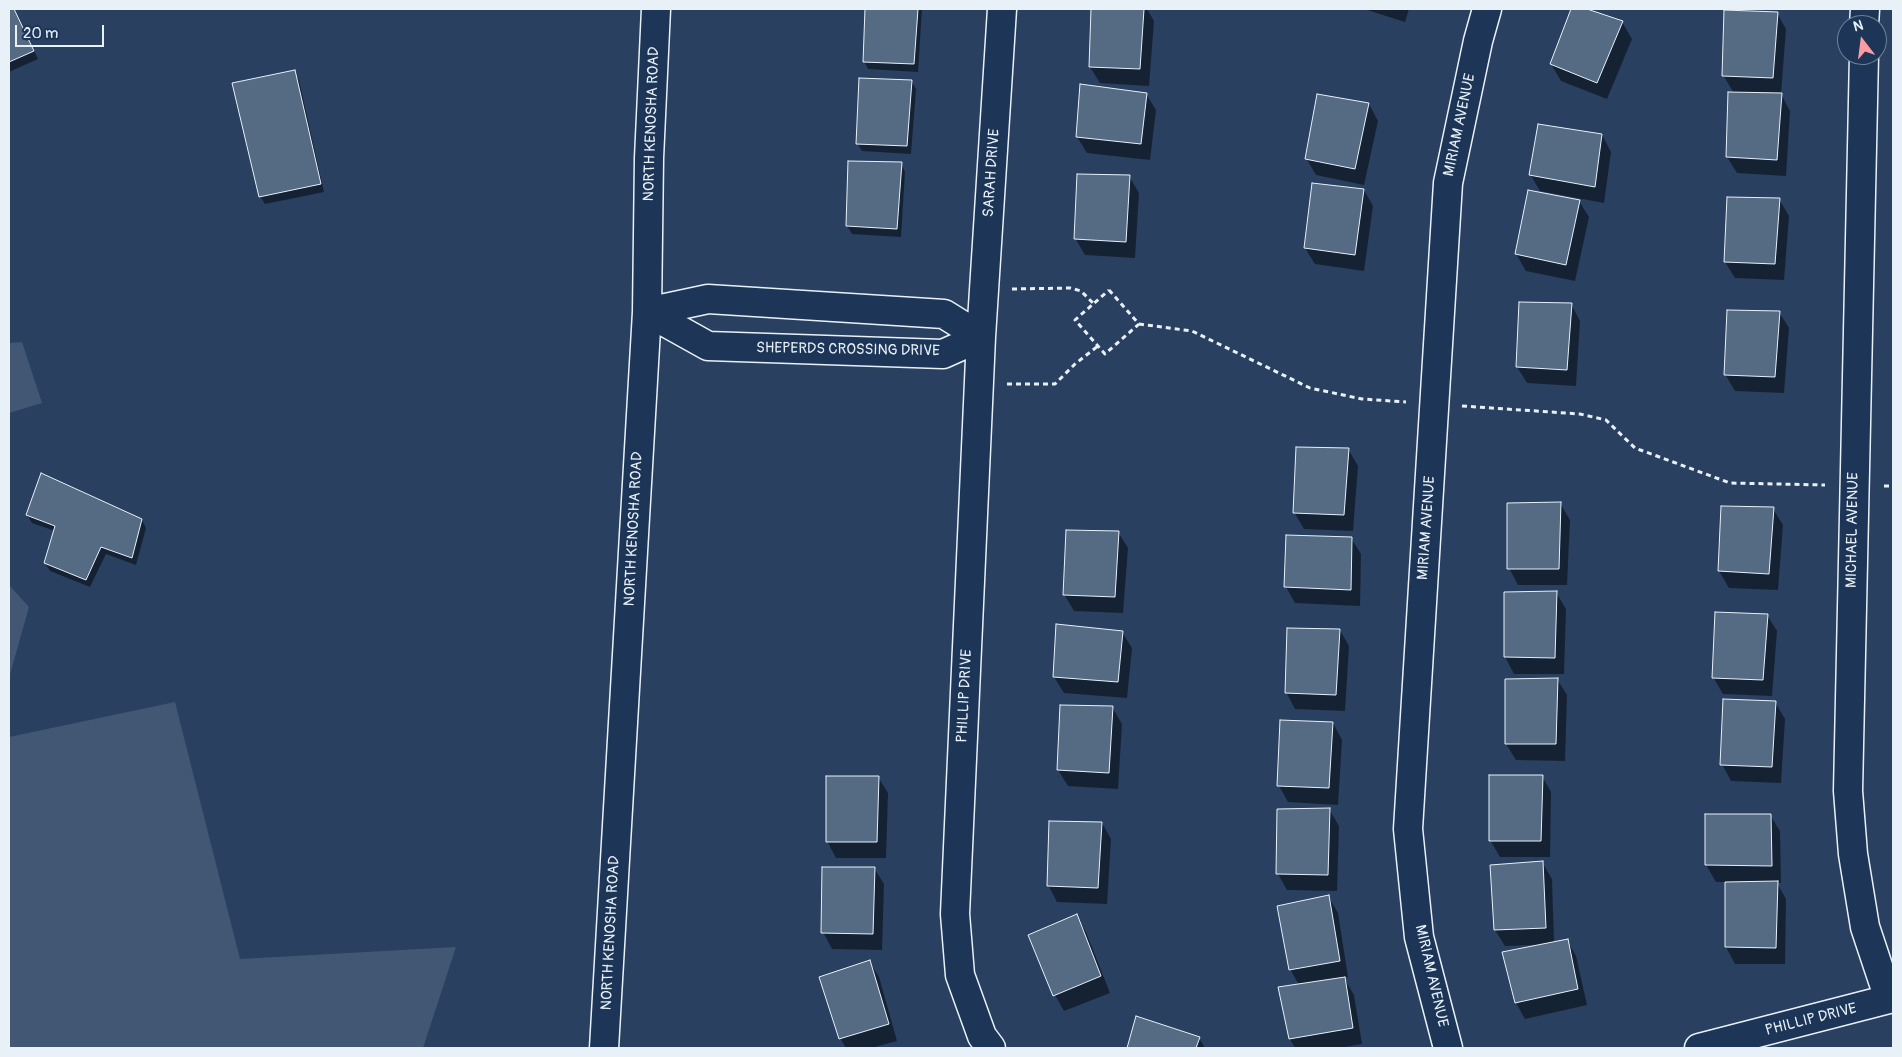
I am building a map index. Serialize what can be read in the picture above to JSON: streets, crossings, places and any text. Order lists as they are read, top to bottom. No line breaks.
{"streets":{"street":["NORTH KENOSHA ROAD","MIRIAM AVENUE","SARAH DRIVE","SHEPERDS CROSSING DRIVE","MICHAEL AVENUE","PHILLIP DRIVE"]},"crossings":[["NORTH KENOSHA ROAD","SHEPERDS CROSSING DRIVE"],["SARAH DRIVE","SHEPERDS CROSSING DRIVE"],["SARAH DRIVE","PHILLIP DRIVE"],["SHEPERDS CROSSING DRIVE","PHILLIP DRIVE"],["MICHAEL AVENUE","PHILLIP DRIVE"]],"scale_bar":"20 m","north":"top"}
